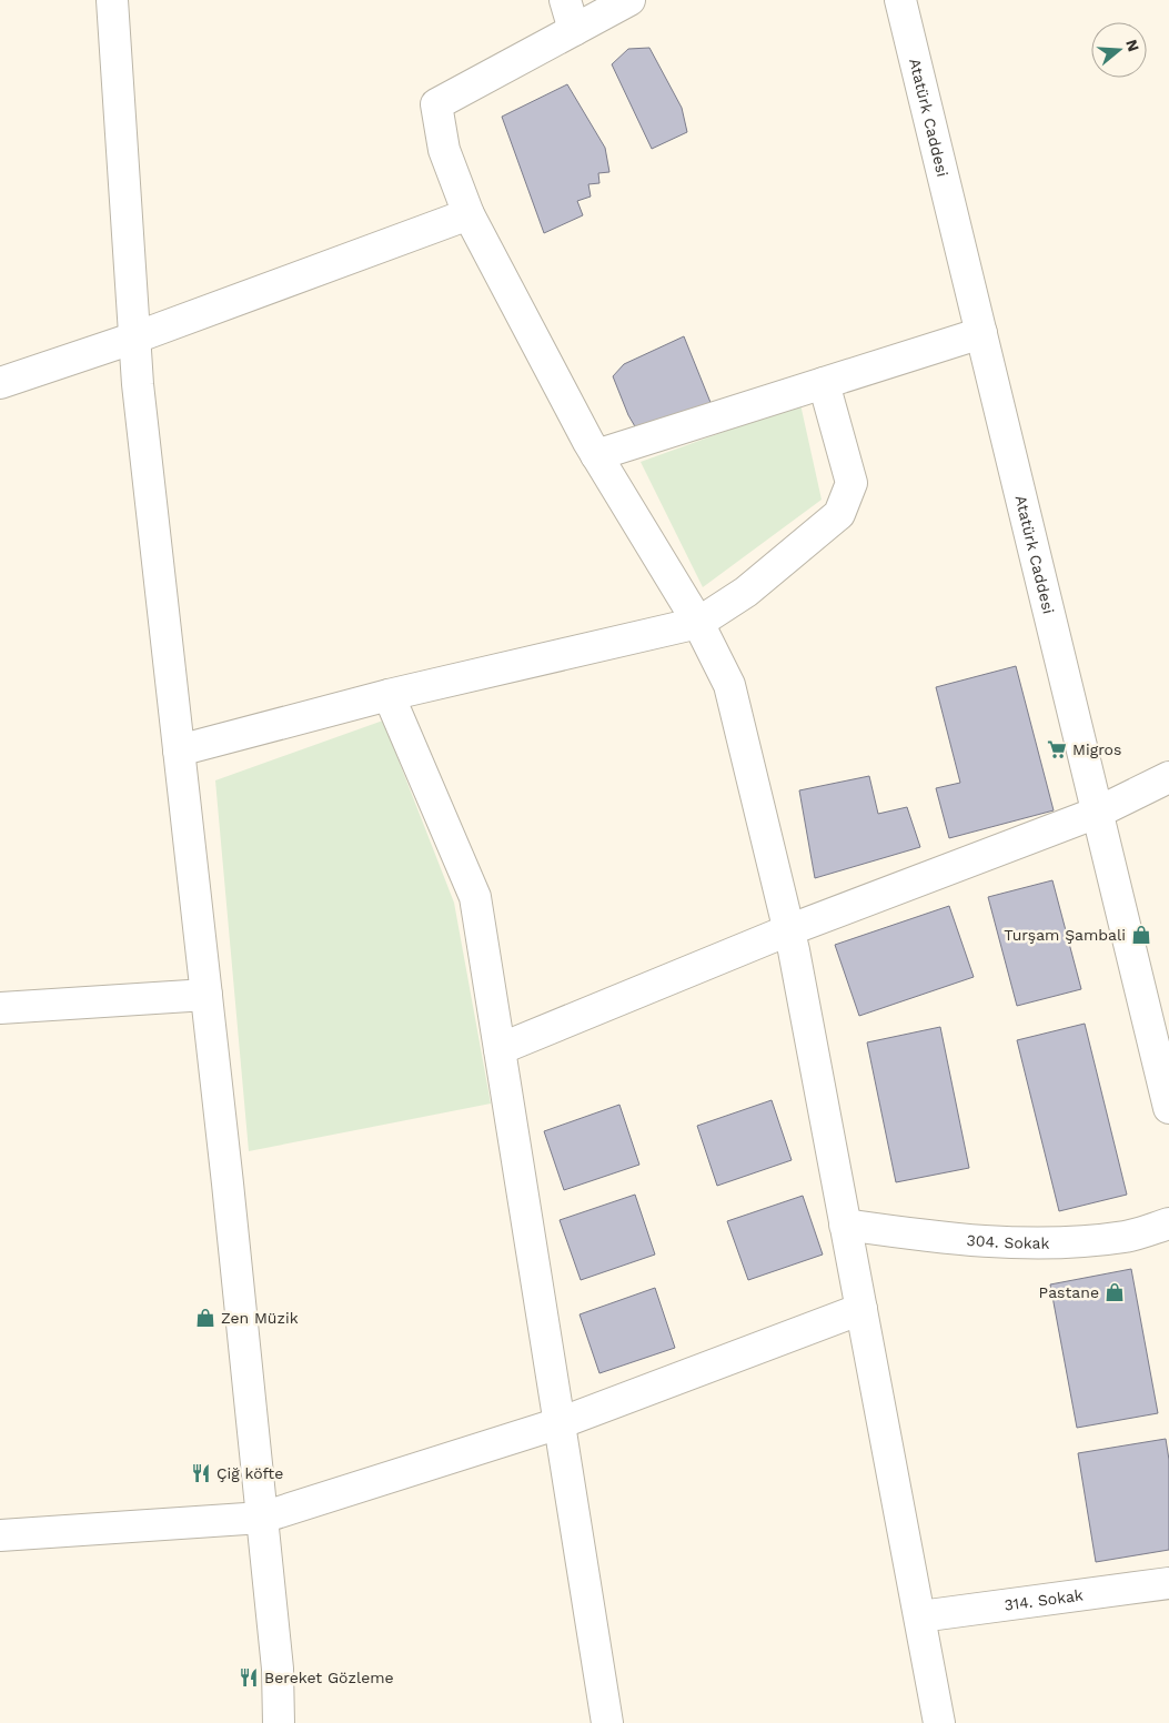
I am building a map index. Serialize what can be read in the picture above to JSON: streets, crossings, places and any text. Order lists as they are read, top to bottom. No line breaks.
{"streets":{"street":["Atatürk Caddesi","304. Sokak","314. Sokak"]},"places":{"supermarket":["Migros"],"shop":["Turşam Şambali","Pastane","Zen Müzik"],"restaurant":["Çiğ köfte","Bereket Gözleme"]},"north":"right"}
